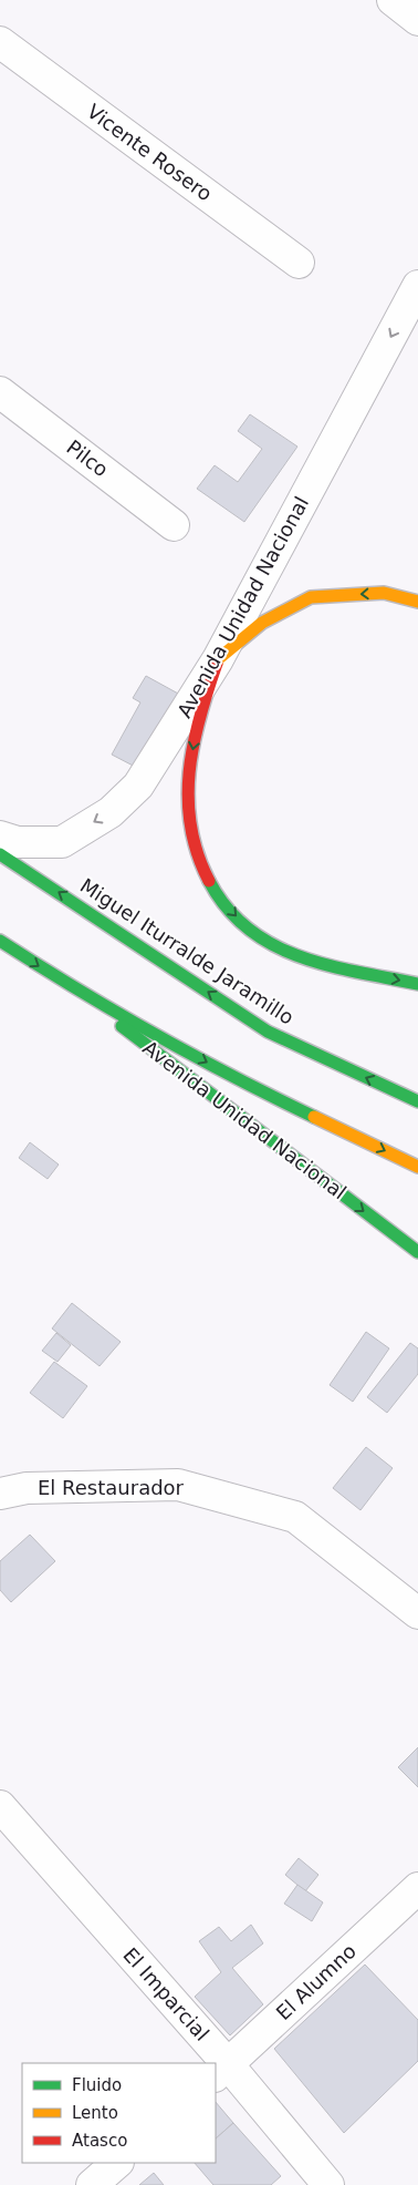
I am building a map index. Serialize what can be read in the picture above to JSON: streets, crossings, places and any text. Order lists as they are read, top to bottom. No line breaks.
{"streets":{"main road":["Avenida Unidad Nacional","Miguel Iturralde Jaramillo"],"street":["Vicente Rosero","Pilco","El Restaurador","El Alumno","El Imparcial"]},"crossings":[["El Alumno","El Imparcial"]],"legend":["Fluido","Lento","Atasco"]}
